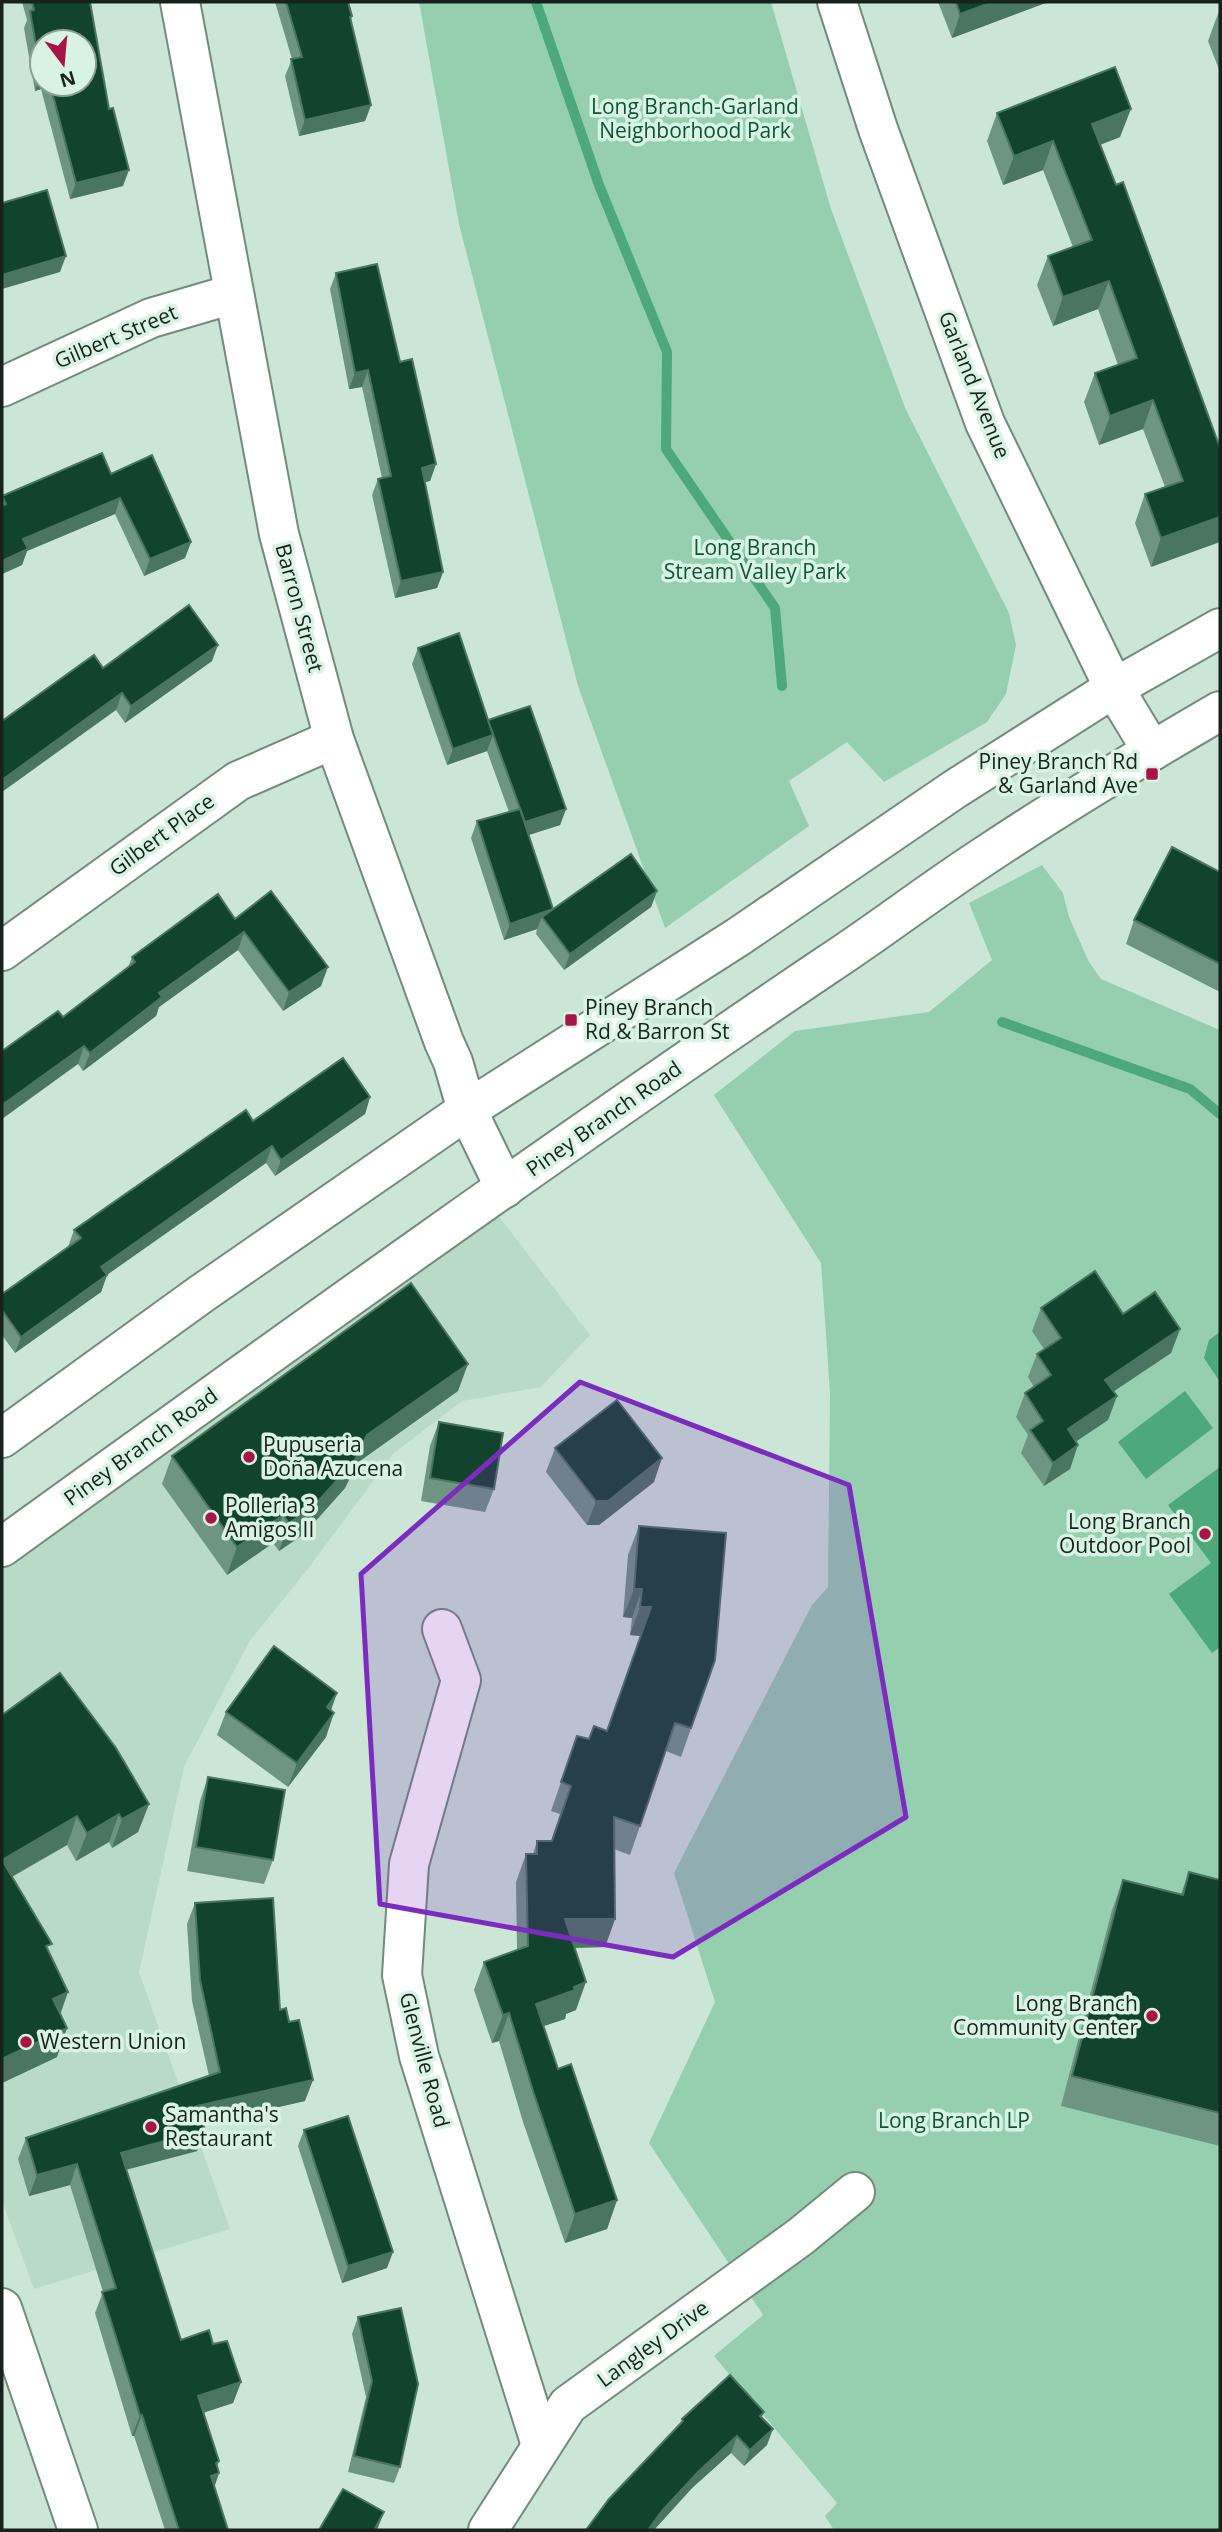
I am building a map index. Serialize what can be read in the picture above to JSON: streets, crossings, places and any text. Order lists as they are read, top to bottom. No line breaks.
{"streets":{"street":["Gilbert Street","Garland Avenue","Barron Street","Gilbert Place","Piney Branch Road","Glenville Road","Langley Drive"]},"crossings":[["Gilbert Street","Barron Street"],["Garland Avenue","Piney Branch Road"],["Barron Street","Gilbert Place"],["Barron Street","Piney Branch Road"],["Glenville Road","Langley Drive"]],"parks":["Long Branch-Garland Neighborhood Park","Long Branch Stream Valley Park","Long Branch LP"],"places":{"transit":["Piney Branch Rd & Garland Ave","Piney Branch Rd & Barron St"],"other":["Pupuseria Doña Azucena","Polleria 3 Amigos II","Long Branch Outdoor Pool","Long Branch Community Center","Western Union","Samantha's Restaurant"]},"north":"bottom"}
